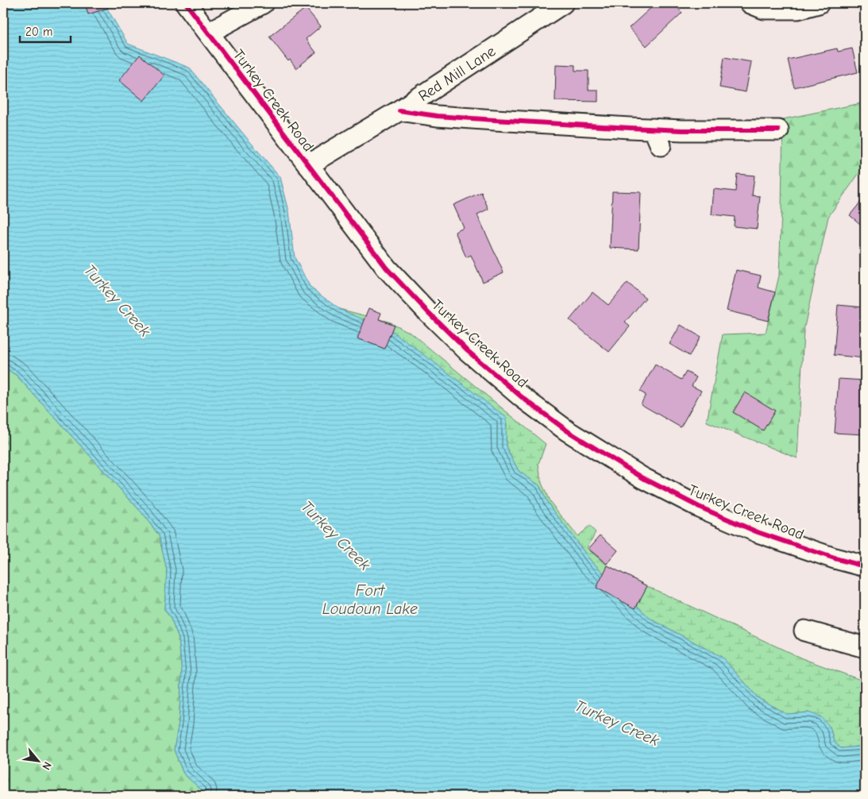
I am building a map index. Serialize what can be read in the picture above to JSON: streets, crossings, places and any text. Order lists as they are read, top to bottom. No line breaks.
{"streets":{"street":["Red Mill Lane","Turkey Creek Road"]},"crossings":[["Red Mill Lane","Turkey Creek Road"]],"water":["Turkey Creek","Fort Loudoun Lake"],"scale_bar":"20 m","north":"bottom right"}
